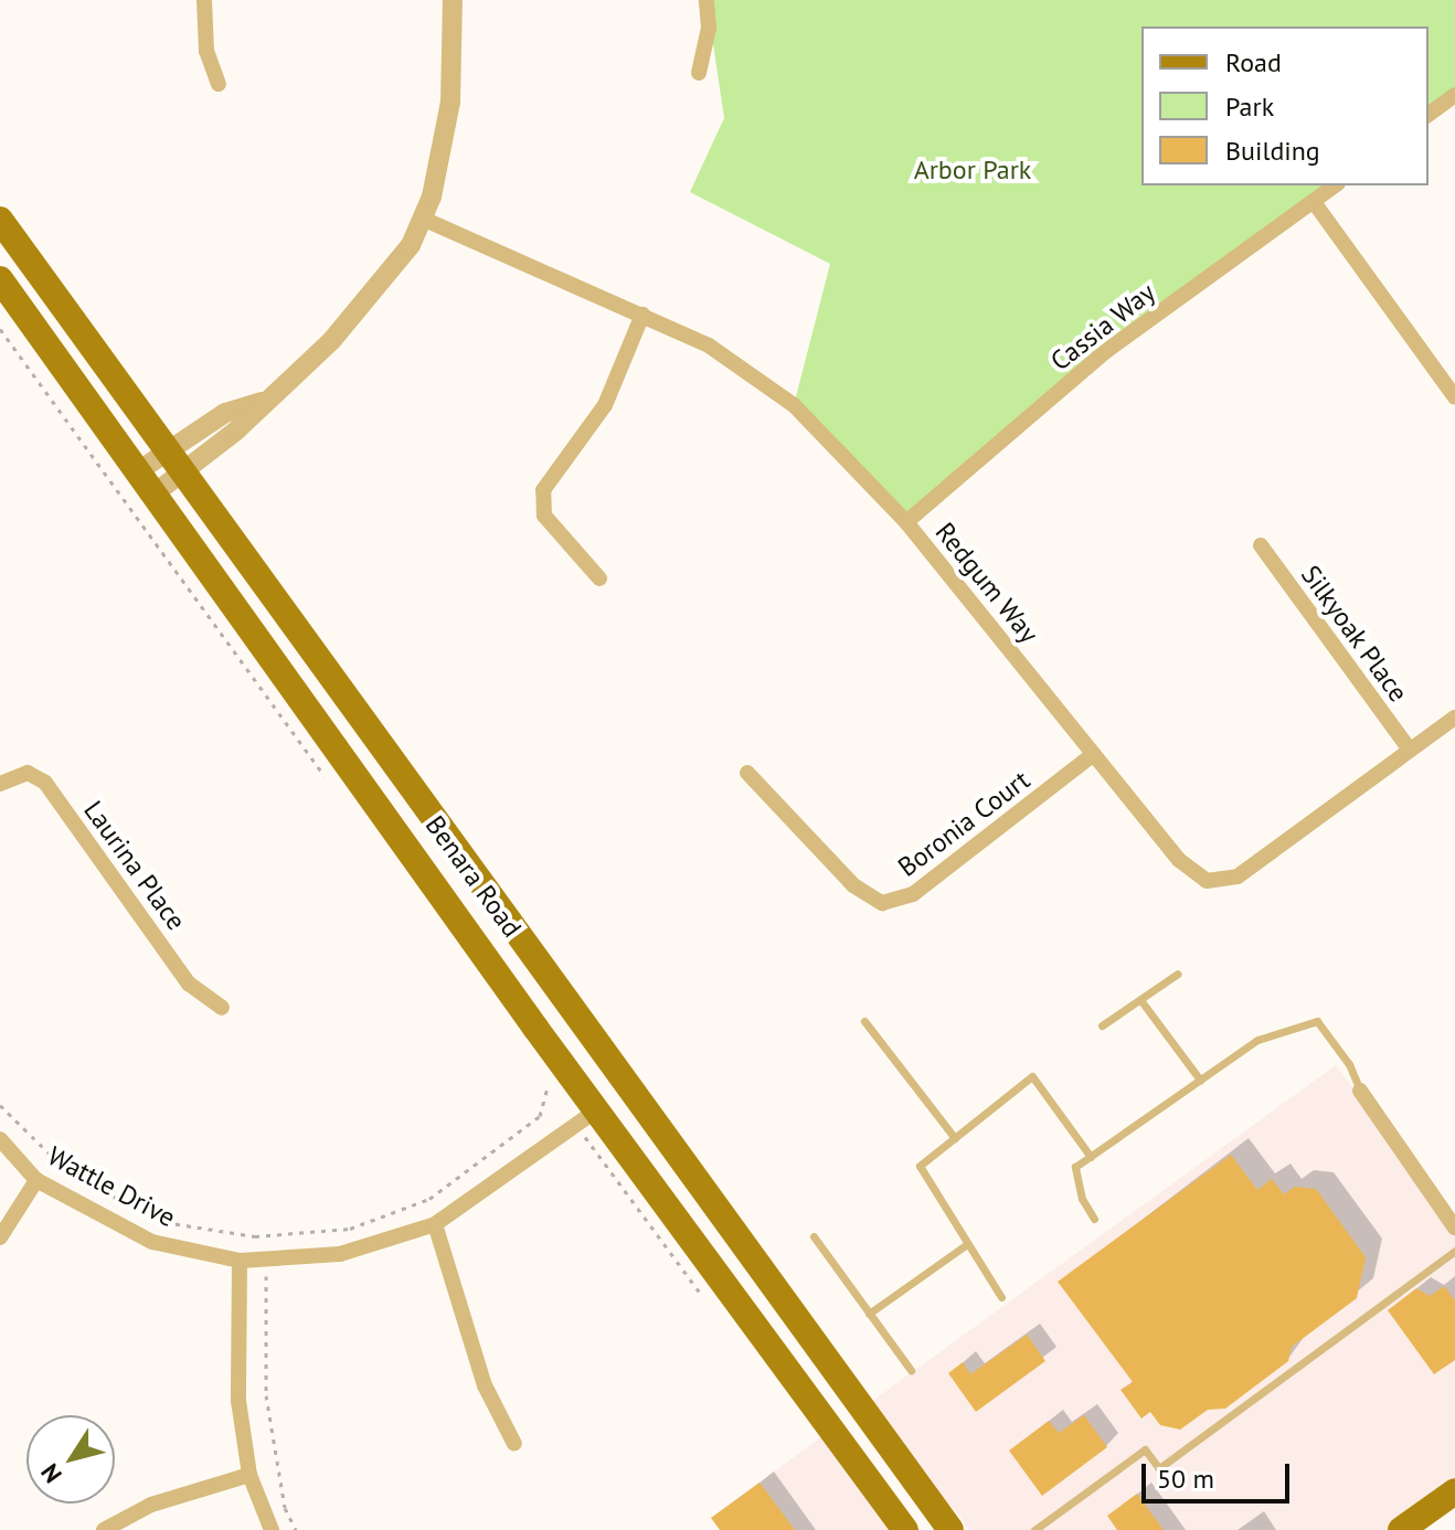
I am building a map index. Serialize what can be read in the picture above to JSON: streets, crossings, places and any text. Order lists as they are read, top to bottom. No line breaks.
{"streets":{"main road":["Benara Road"],"street":["Cassia Way","Redgum Way","Silkyoak Place","Boronia Court","Laurina Place","Wattle Drive"]},"crossings":[["Cassia Way","Redgum Way"],["Redgum Way","Silkyoak Place"],["Redgum Way","Boronia Court"],["Benara Road","Wattle Drive"]],"parks":["Arbor Park"],"legend":["Road","Park","Building"],"scale_bar":"50 m","north":"bottom left"}
